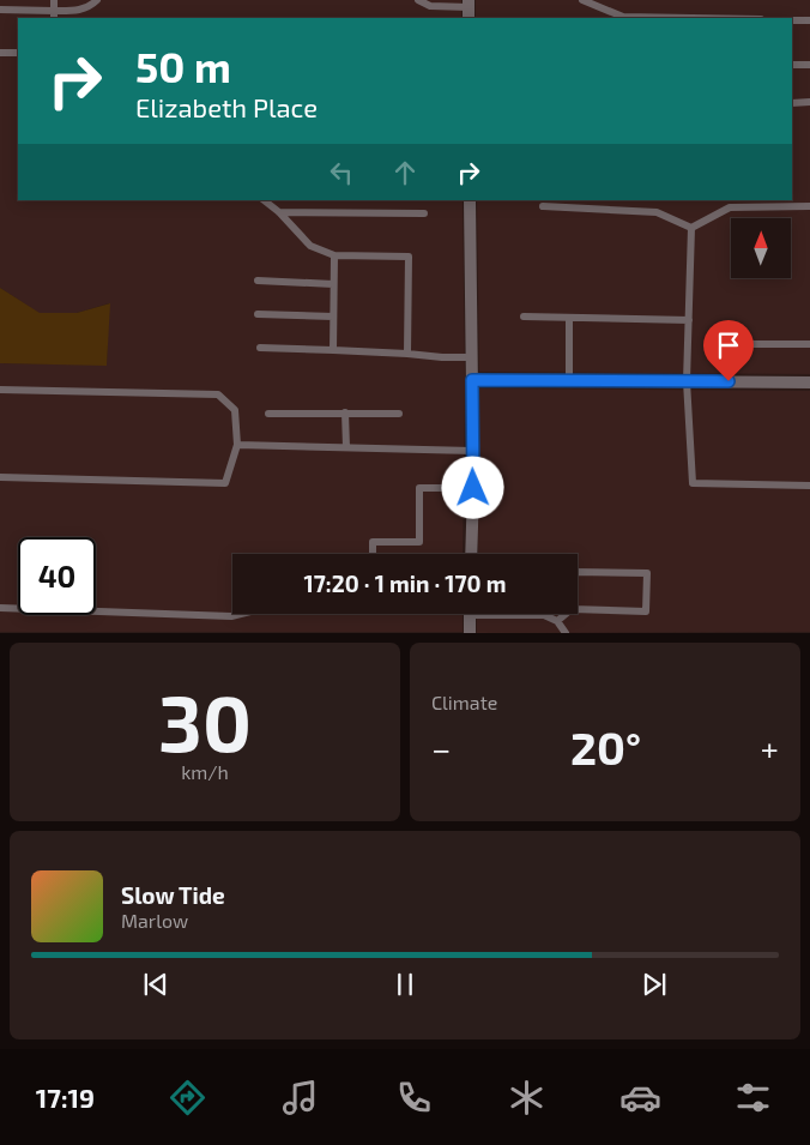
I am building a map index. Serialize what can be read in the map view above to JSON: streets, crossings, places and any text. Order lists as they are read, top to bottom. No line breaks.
{"north":"top","page":{"turn":["50 m","Elizabeth Place"],"limit":"40","trip":"17:20 · 1 min · 170 m","tile":[["30","km/h"],"Climate"],"heat":["−","20°","+"],"song":["Slow Tide","Marlow"],"tabs":"17:19"}}
